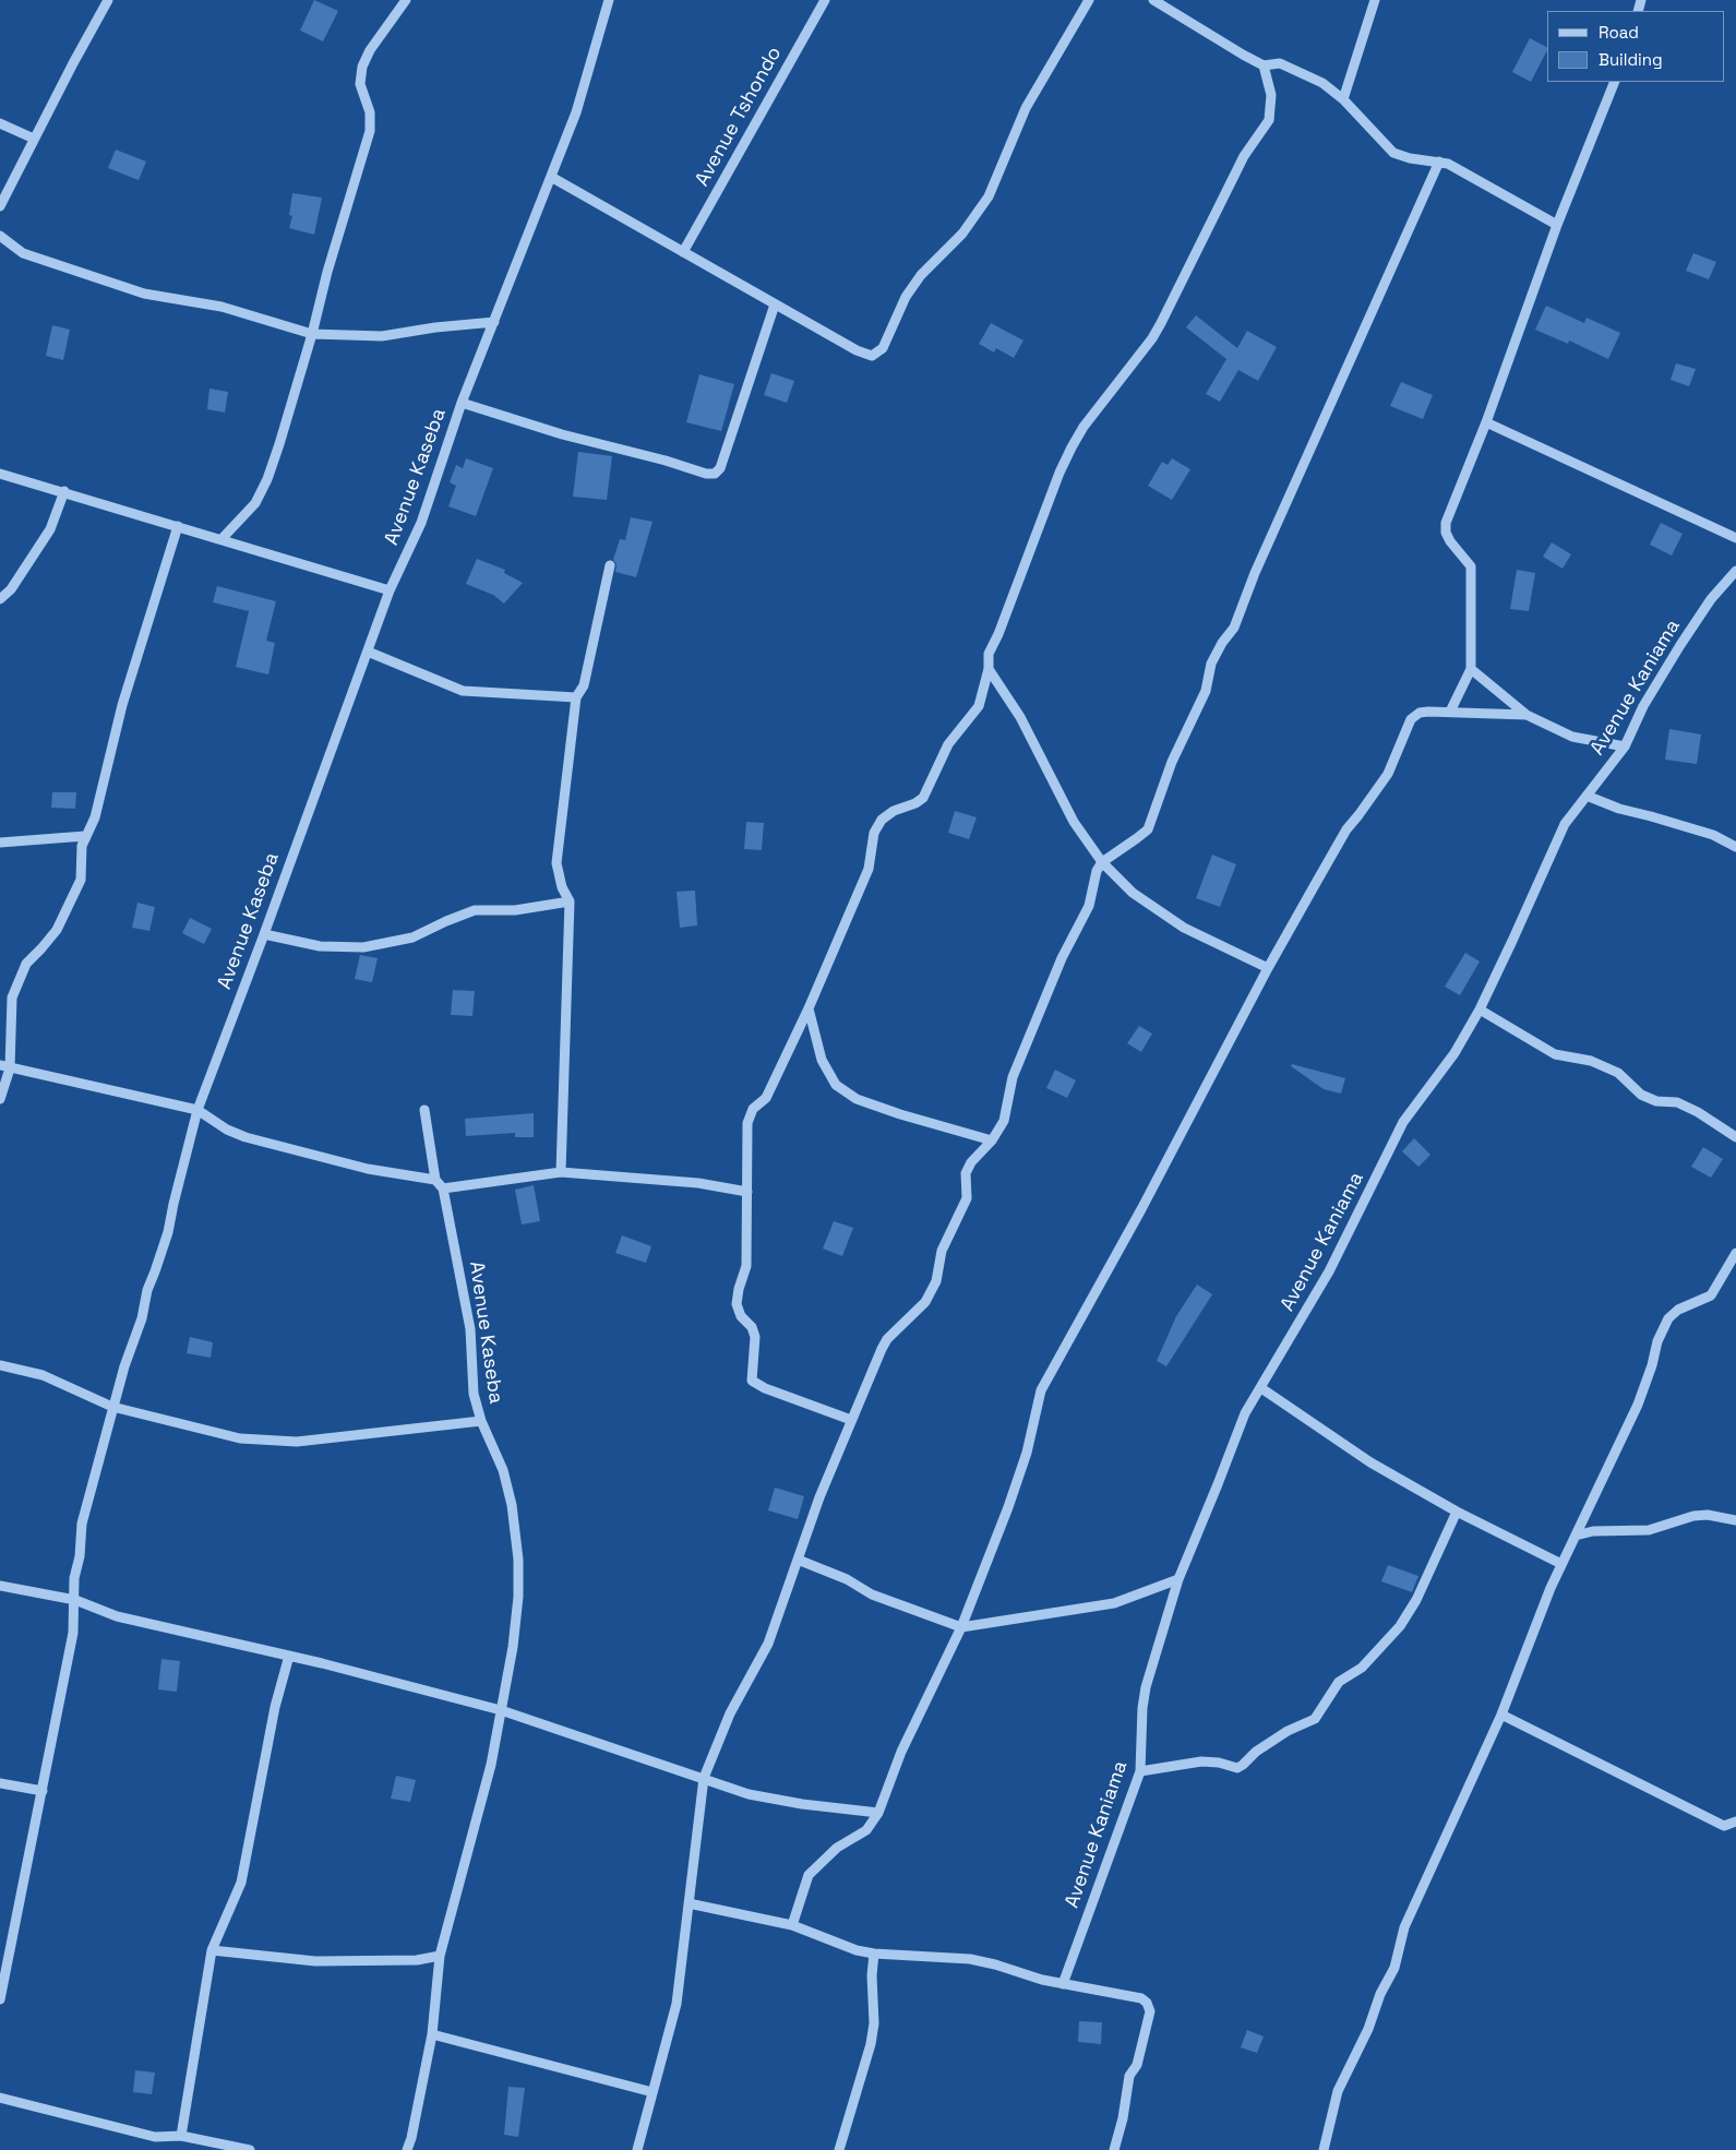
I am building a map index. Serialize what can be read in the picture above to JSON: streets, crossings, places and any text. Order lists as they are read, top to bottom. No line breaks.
{"streets":{"street":["Avenue Tshondo","Avenue Kaseba","Avenue Kaniama"]},"legend":["Road","Building"]}
